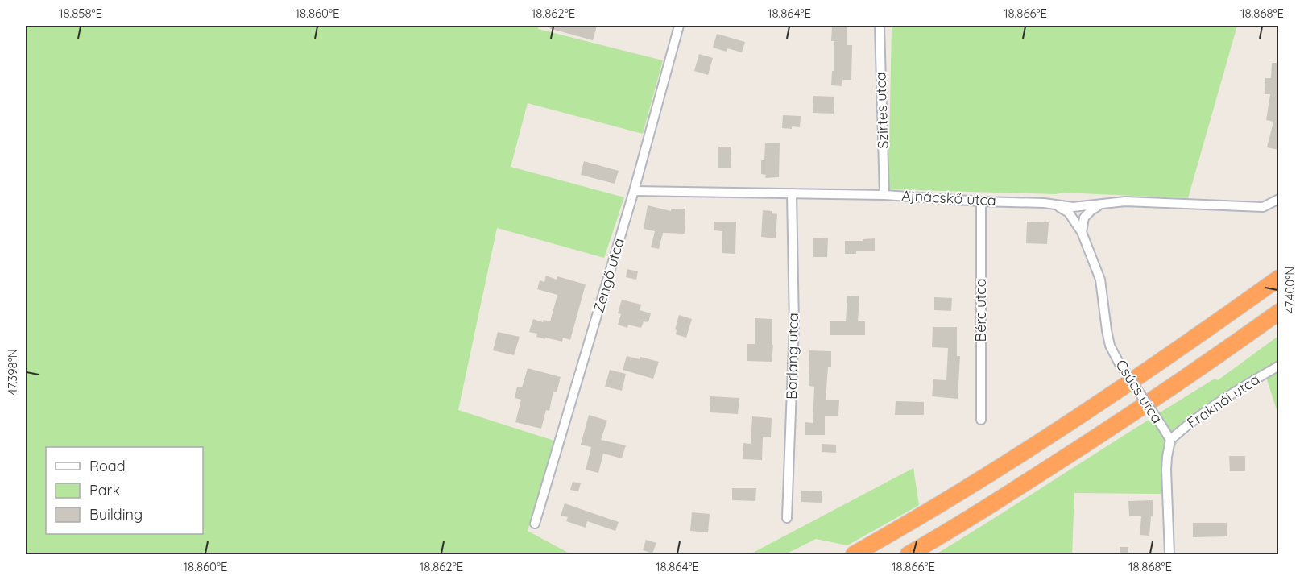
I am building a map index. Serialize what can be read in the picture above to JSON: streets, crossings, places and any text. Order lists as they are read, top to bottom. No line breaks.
{"streets":{"street":["Szirtes utca","Ajnácskő utca","Zengő utca","Bérc utca","Barlang utca","Csúcs utca","Fraknói utca"]},"crossings":[["Szirtes utca","Ajnácskő utca"],["Ajnácskő utca","Zengő utca"],["Ajnácskő utca","Bérc utca"],["Ajnácskő utca","Barlang utca"],["Ajnácskő utca","Csúcs utca"],["Csúcs utca","Fraknói utca"]],"legend":["Road","Park","Building"],"coordinates":["18.858°E","18.860°E","18.862°E","18.864°E","18.866°E","18.868°E","47.400°N","47.398°N"]}
